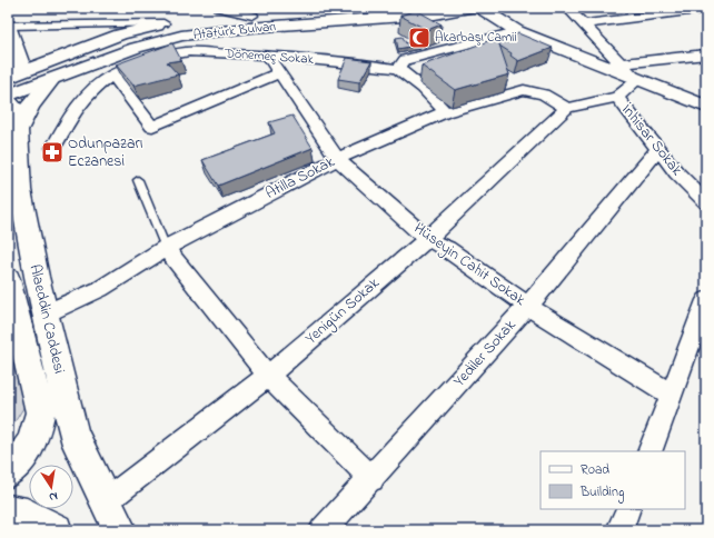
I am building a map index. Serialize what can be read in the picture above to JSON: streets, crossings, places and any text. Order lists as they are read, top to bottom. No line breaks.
{"streets":{"main road":["Atatürk Bulvarı","Alaeddin Caddesi"],"street":["Dönemeç Sokak","İnhisar Sokak","Atilla Sokak","Hüseyin Cahit Sokak","Yenigün Sokak","Yediler Sokak"]},"crossings":[["Dönemeç Sokak","Hüseyin Cahit Sokak"],["İnhisar Sokak","Yediler Sokak"],["Atilla Sokak","Hüseyin Cahit Sokak"],["Atilla Sokak","Yenigün Sokak"],["Atilla Sokak","Alaeddin Caddesi"],["Hüseyin Cahit Sokak","Yenigün Sokak"],["Hüseyin Cahit Sokak","Yediler Sokak"],["Yenigün Sokak","Alaeddin Caddesi"]],"places":{"mosque":["Akarbaşı Camii"],"pharmacy":["Odunpazarı Eczanesi"]},"legend":["Road","Building"],"north":"bottom"}
